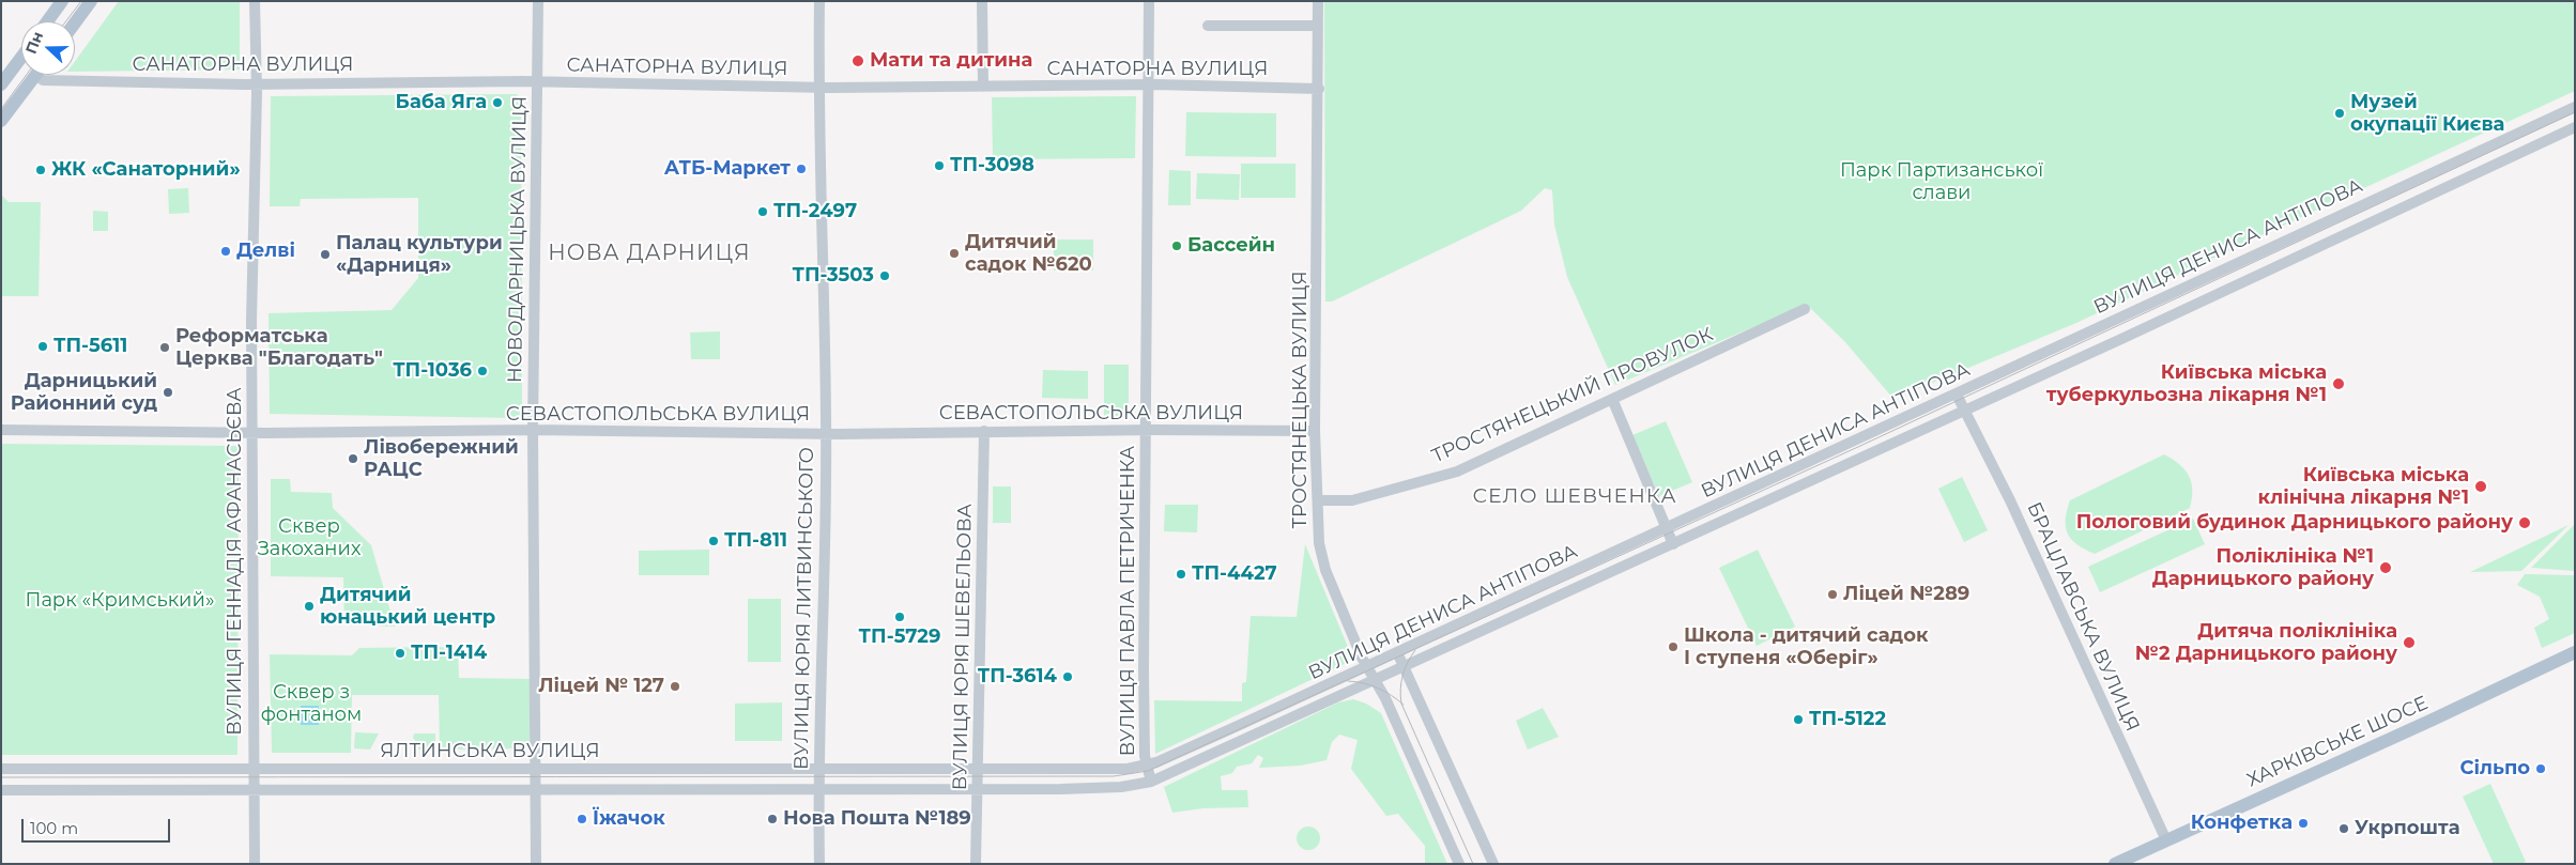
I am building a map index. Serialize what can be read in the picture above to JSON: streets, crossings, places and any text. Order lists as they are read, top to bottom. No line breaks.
{"streets":{"main road":["ХАРКІВСЬКЕ ШОСЕ"],"street":["САНАТОРНА ВУЛИЦЯ","НОВОДАРНИЦЬКА ВУЛИЦЯ","ВУЛИЦЯ ДЕНИСА АНТІПОВА","ТРОСТЯНЕЦЬКИЙ ПРОВУЛОК","ТРОСТЯНЕЦЬКА ВУЛИЦЯ","СЕВАСТОПОЛЬСЬКА ВУЛИЦЯ","ВУЛИЦЯ ГЕННАДІЯ АФАНАСЬЄВА","ВУЛИЦЯ ПАВЛА ПЕТРИЧЕНКА","ВУЛИЦЯ ЮРІЯ ЛИТВИНСЬКОГО","БРАЦЛАВСЬКА ВУЛИЦЯ","ВУЛИЦЯ ЮРІЯ ШЕВЕЛЬОВА","ЯЛТИНСЬКА ВУЛИЦЯ"]},"crossings":[["САНАТОРНА ВУЛИЦЯ","НОВОДАРНИЦЬКА ВУЛИЦЯ"],["САНАТОРНА ВУЛИЦЯ","ТРОСТЯНЕЦЬКА ВУЛИЦЯ"],["САНАТОРНА ВУЛИЦЯ","ВУЛИЦЯ ГЕННАДІЯ АФАНАСЬЄВА"],["САНАТОРНА ВУЛИЦЯ","ВУЛИЦЯ ПАВЛА ПЕТРИЧЕНКА"],["САНАТОРНА ВУЛИЦЯ","ВУЛИЦЯ ЮРІЯ ЛИТВИНСЬКОГО"],["НОВОДАРНИЦЬКА ВУЛИЦЯ","СЕВАСТОПОЛЬСЬКА ВУЛИЦЯ"],["НОВОДАРНИЦЬКА ВУЛИЦЯ","ЯЛТИНСЬКА ВУЛИЦЯ"],["ВУЛИЦЯ ДЕНИСА АНТІПОВА","ТРОСТЯНЕЦЬКА ВУЛИЦЯ"],["ВУЛИЦЯ ДЕНИСА АНТІПОВА","ВУЛИЦЯ ПАВЛА ПЕТРИЧЕНКА"],["ВУЛИЦЯ ДЕНИСА АНТІПОВА","БРАЦЛАВСЬКА ВУЛИЦЯ"],["ВУЛИЦЯ ДЕНИСА АНТІПОВА","ВУЛИЦЯ ЮРІЯ ШЕВЕЛЬОВА"],["ВУЛИЦЯ ДЕНИСА АНТІПОВА","ЯЛТИНСЬКА ВУЛИЦЯ"],["ТРОСТЯНЕЦЬКИЙ ПРОВУЛОК","ТРОСТЯНЕЦЬКА ВУЛИЦЯ"],["ТРОСТЯНЕЦЬКА ВУЛИЦЯ","СЕВАСТОПОЛЬСЬКА ВУЛИЦЯ"],["СЕВАСТОПОЛЬСЬКА ВУЛИЦЯ","ВУЛИЦЯ ГЕННАДІЯ АФАНАСЬЄВА"],["СЕВАСТОПОЛЬСЬКА ВУЛИЦЯ","ВУЛИЦЯ ПАВЛА ПЕТРИЧЕНКА"],["СЕВАСТОПОЛЬСЬКА ВУЛИЦЯ","ВУЛИЦЯ ЮРІЯ ЛИТВИНСЬКОГО"],["СЕВАСТОПОЛЬСЬКА ВУЛИЦЯ","ВУЛИЦЯ ЮРІЯ ШЕВЕЛЬОВА"],["ВУЛИЦЯ ГЕННАДІЯ АФАНАСЬЄВА","ЯЛТИНСЬКА ВУЛИЦЯ"],["ВУЛИЦЯ ЮРІЯ ЛИТВИНСЬКОГО","ЯЛТИНСЬКА ВУЛИЦЯ"],["БРАЦЛАВСЬКА ВУЛИЦЯ","ХАРКІВСЬКЕ ШОСЕ"],["ВУЛИЦЯ ЮРІЯ ШЕВЕЛЬОВА","ЯЛТИНСЬКА ВУЛИЦЯ"]],"districts":["НОВА ДАРНИЦЯ","СЕЛО ШЕВЧЕНКА"],"parks":["Парк Партизанської слави","Сквер Закоханих","Парк «Кримський»","Сквер з фонтаном"],"places":["Мати та дитина","Баба Яга","Музей окупації Києва","ТП-3098","АТБ-Маркет","ЖК «Санаторний»","ТП-2497","Бассейн","Делві","Дитячий садок №620","Палац культури «Дарниця»","ТП-3503","ТП-5611","Реформатська Церква \"Благодать\"","ТП-1036","Київська міська туберкульозна лікарня №1","Дарницький Районний суд","Лівобережний РАЦС","Київська міська клінічна лікарня №1","Пологовий будинок Дарницького району","ТП-811","Поліклініка №1 Дарницького району","ТП-4427","Ліцей №289","Дитячий юнацький центр","ТП-5729","Дитяча поліклініка №2 Дарницького району","Школа - дитячий садок І ступеня «Оберіг»","ТП-1414","ТП-3614","Ліцей № 127","ТП-5122","Сільпо","Їжачок","Нова Пошта №189","Конфетка","Укрпошта"],"scale_bar":"100 m","north":"left"}
